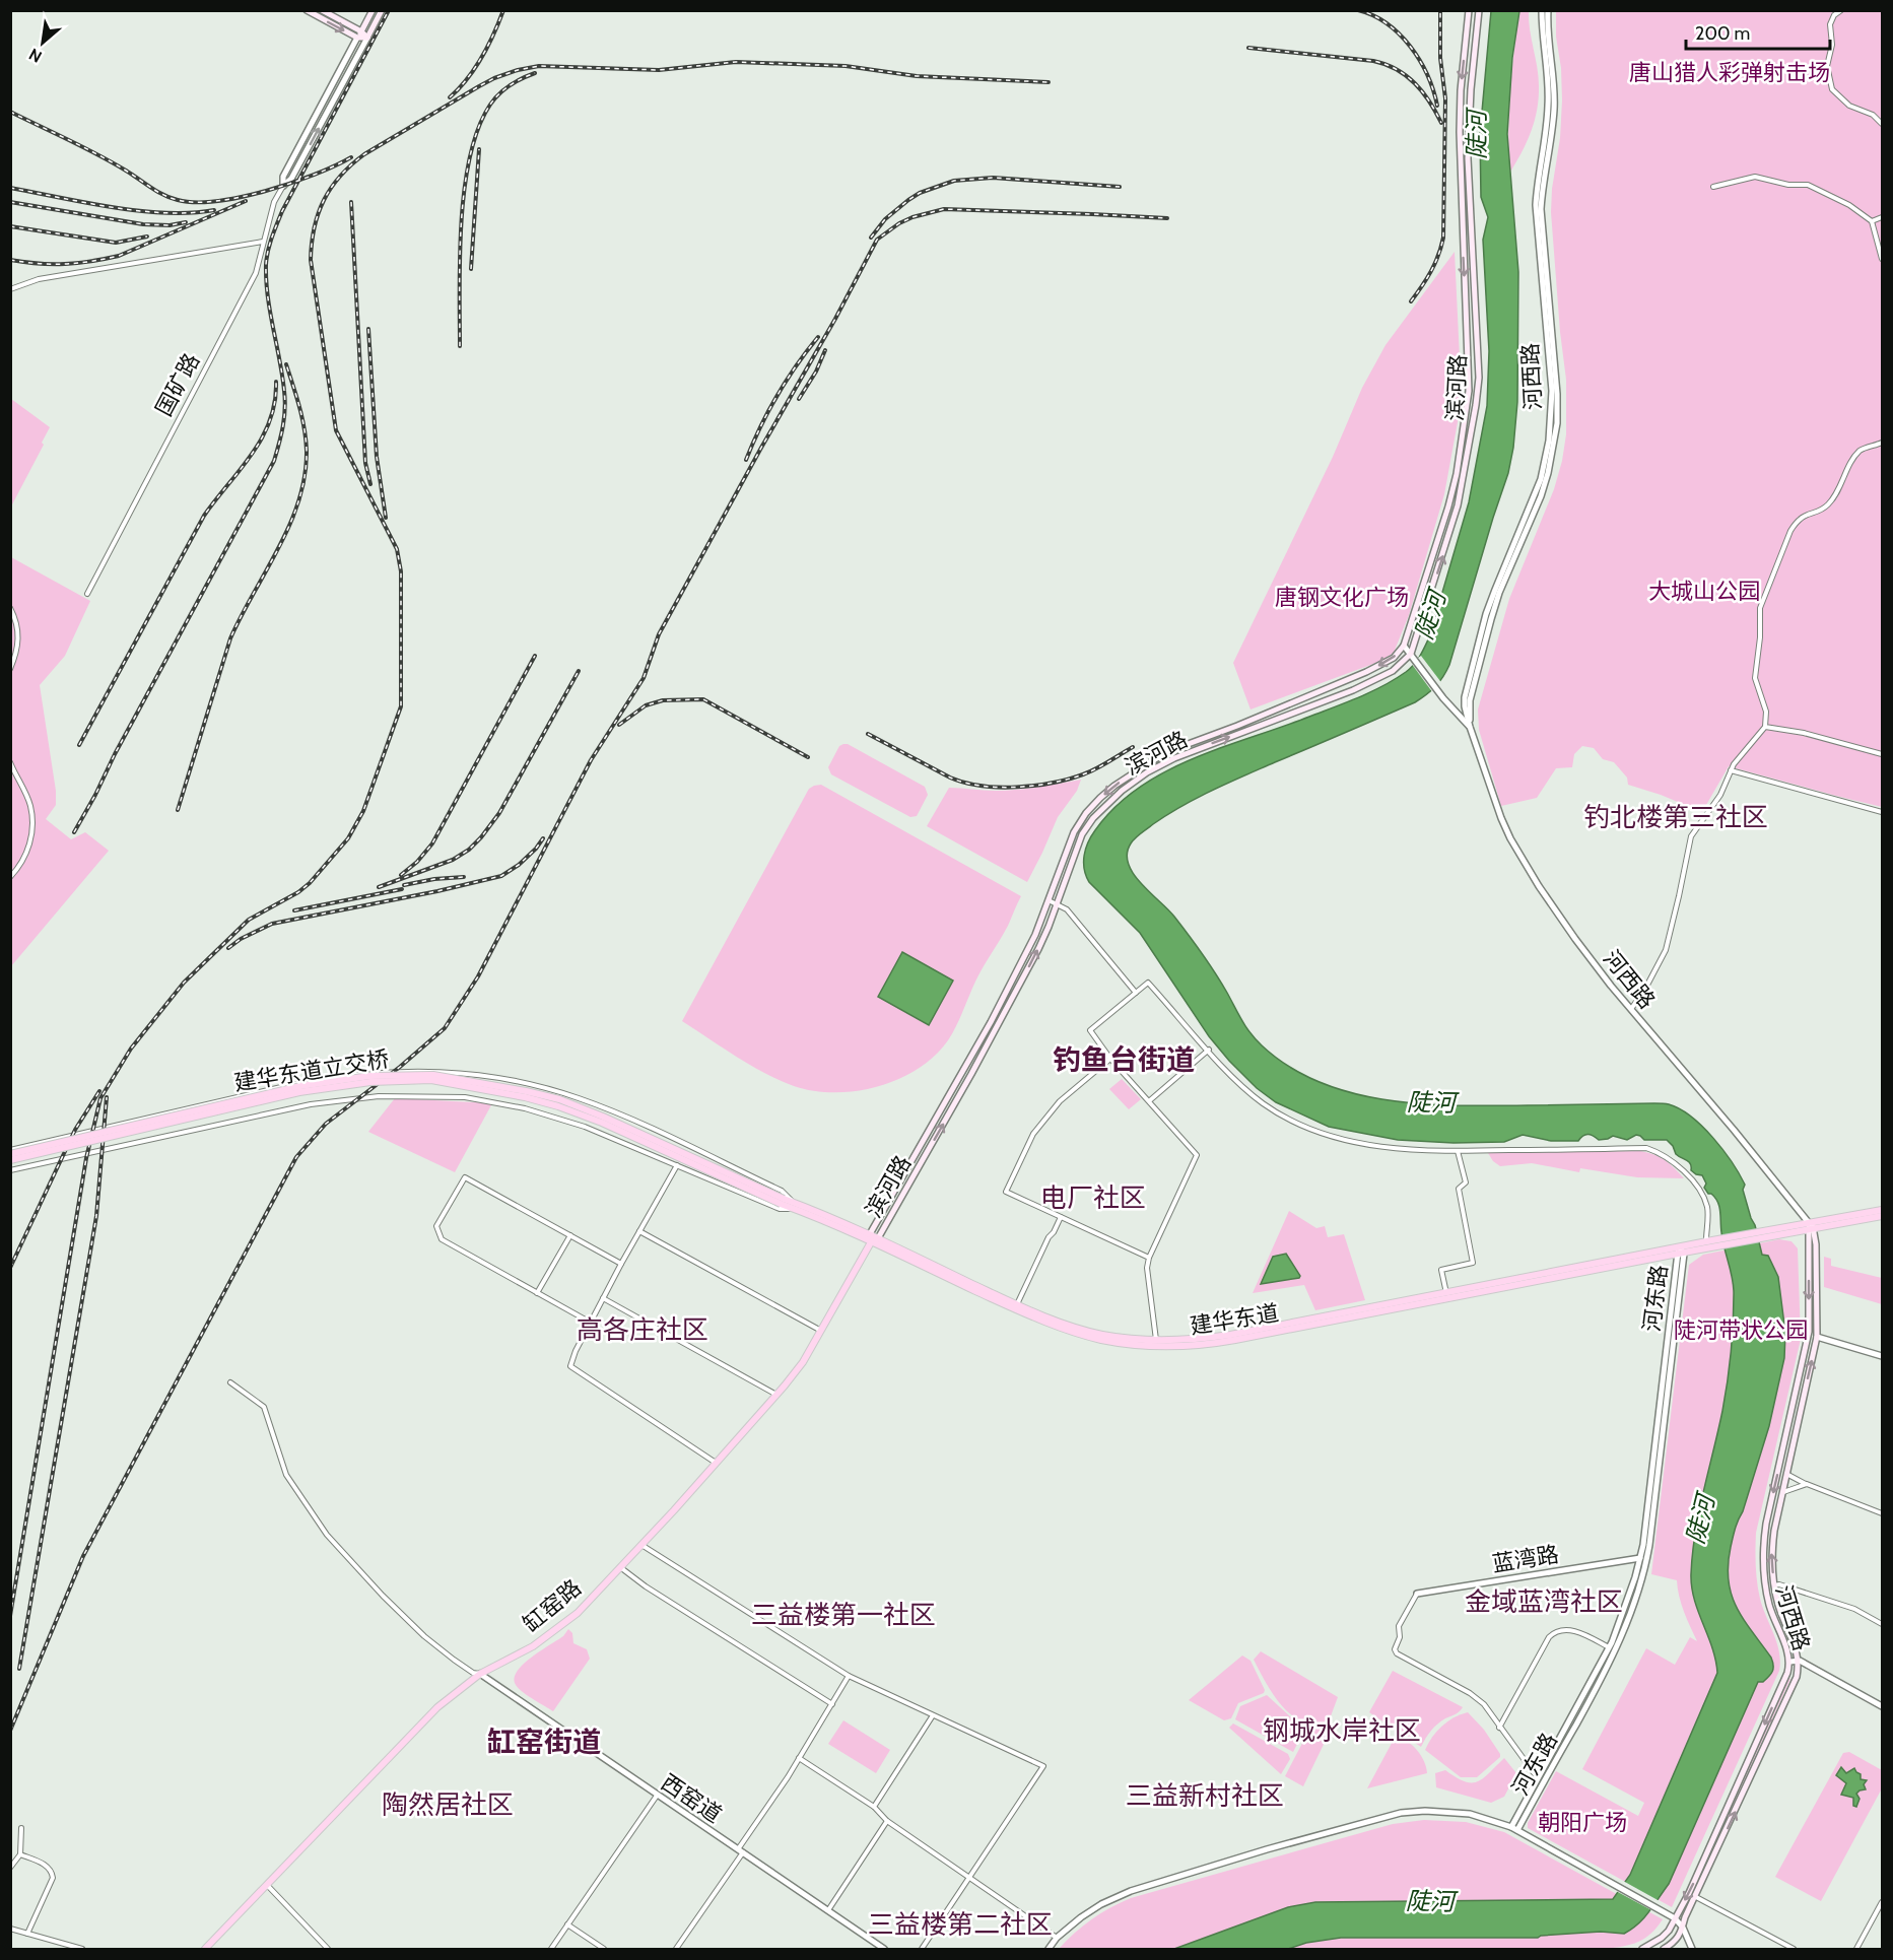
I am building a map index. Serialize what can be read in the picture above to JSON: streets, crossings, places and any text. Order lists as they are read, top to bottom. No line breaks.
{"streets":{"main road":["河西路","国矿路","滨河路","建华东道立交桥","建华东道","缸窑路"],"street":["河东路","蓝湾路","西窑道"]},"crossings":[["河西路","河东路"],["滨河路","建华东道"],["滨河路","缸窑路"],["建华东道立交桥","建华东道"],["河东路","建华东道"],["河东路","蓝湾路"],["建华东道","缸窑路"],["缸窑路","西窑道"]],"districts":["钓北楼第三社区","钓鱼台街道","电厂社区","高各庄社区","金域蓝湾社区","三益楼第一社区","钢城水岸社区","缸窑街道","三益新村社区","陶然居社区","三益楼第二社区"],"water":["陡河"],"parks":["唐山猎人彩弹射击场","大城山公园","唐钢文化广场","陡河带状公园","朝阳广场"],"scale_bar":"200 m","north":"bottom left"}
